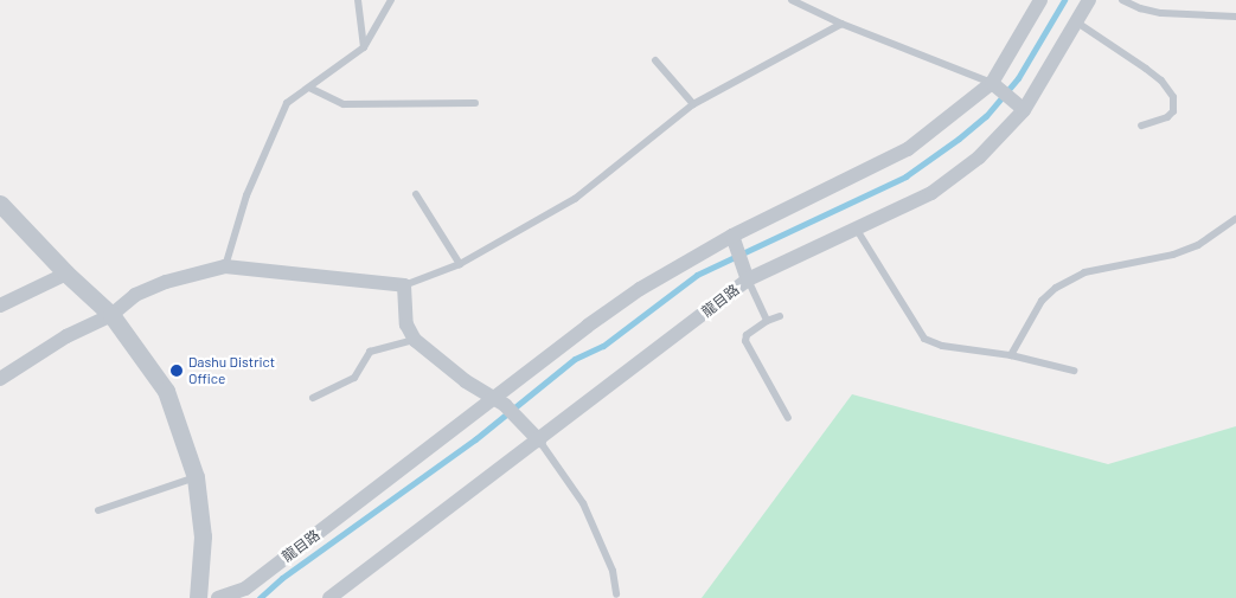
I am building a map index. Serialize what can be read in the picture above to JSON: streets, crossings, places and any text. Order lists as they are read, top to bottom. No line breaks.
{"streets":{"street":["龍目路"]},"places":["Dashu District Office"]}
